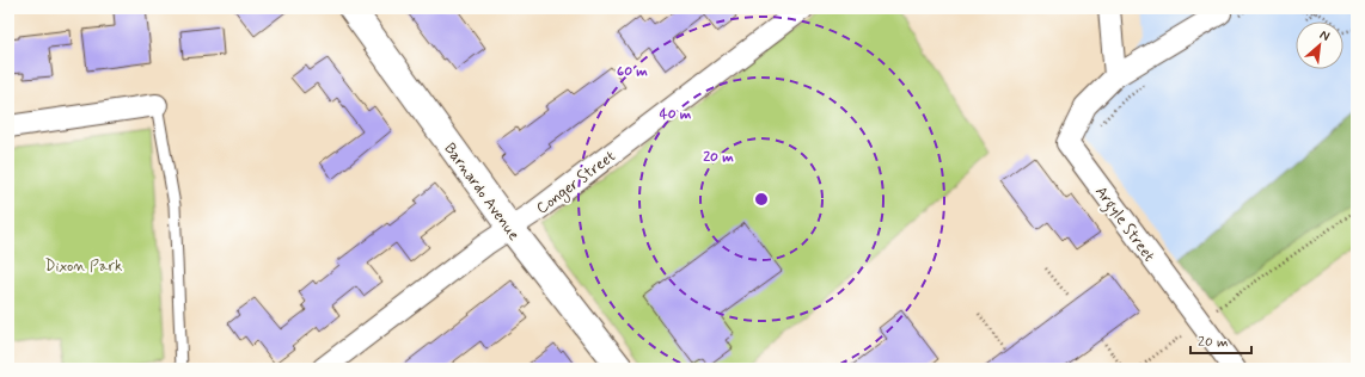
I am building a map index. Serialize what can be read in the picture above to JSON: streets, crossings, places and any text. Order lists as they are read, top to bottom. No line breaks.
{"streets":{"street":["Conger Street","Barnardo Avenue","Argyle Street"]},"crossings":[["Conger Street","Barnardo Avenue"]],"parks":["Dixon Park"],"scale_bar":"20 m","north":"top right","rings":["60 m","40 m","20 m"]}
